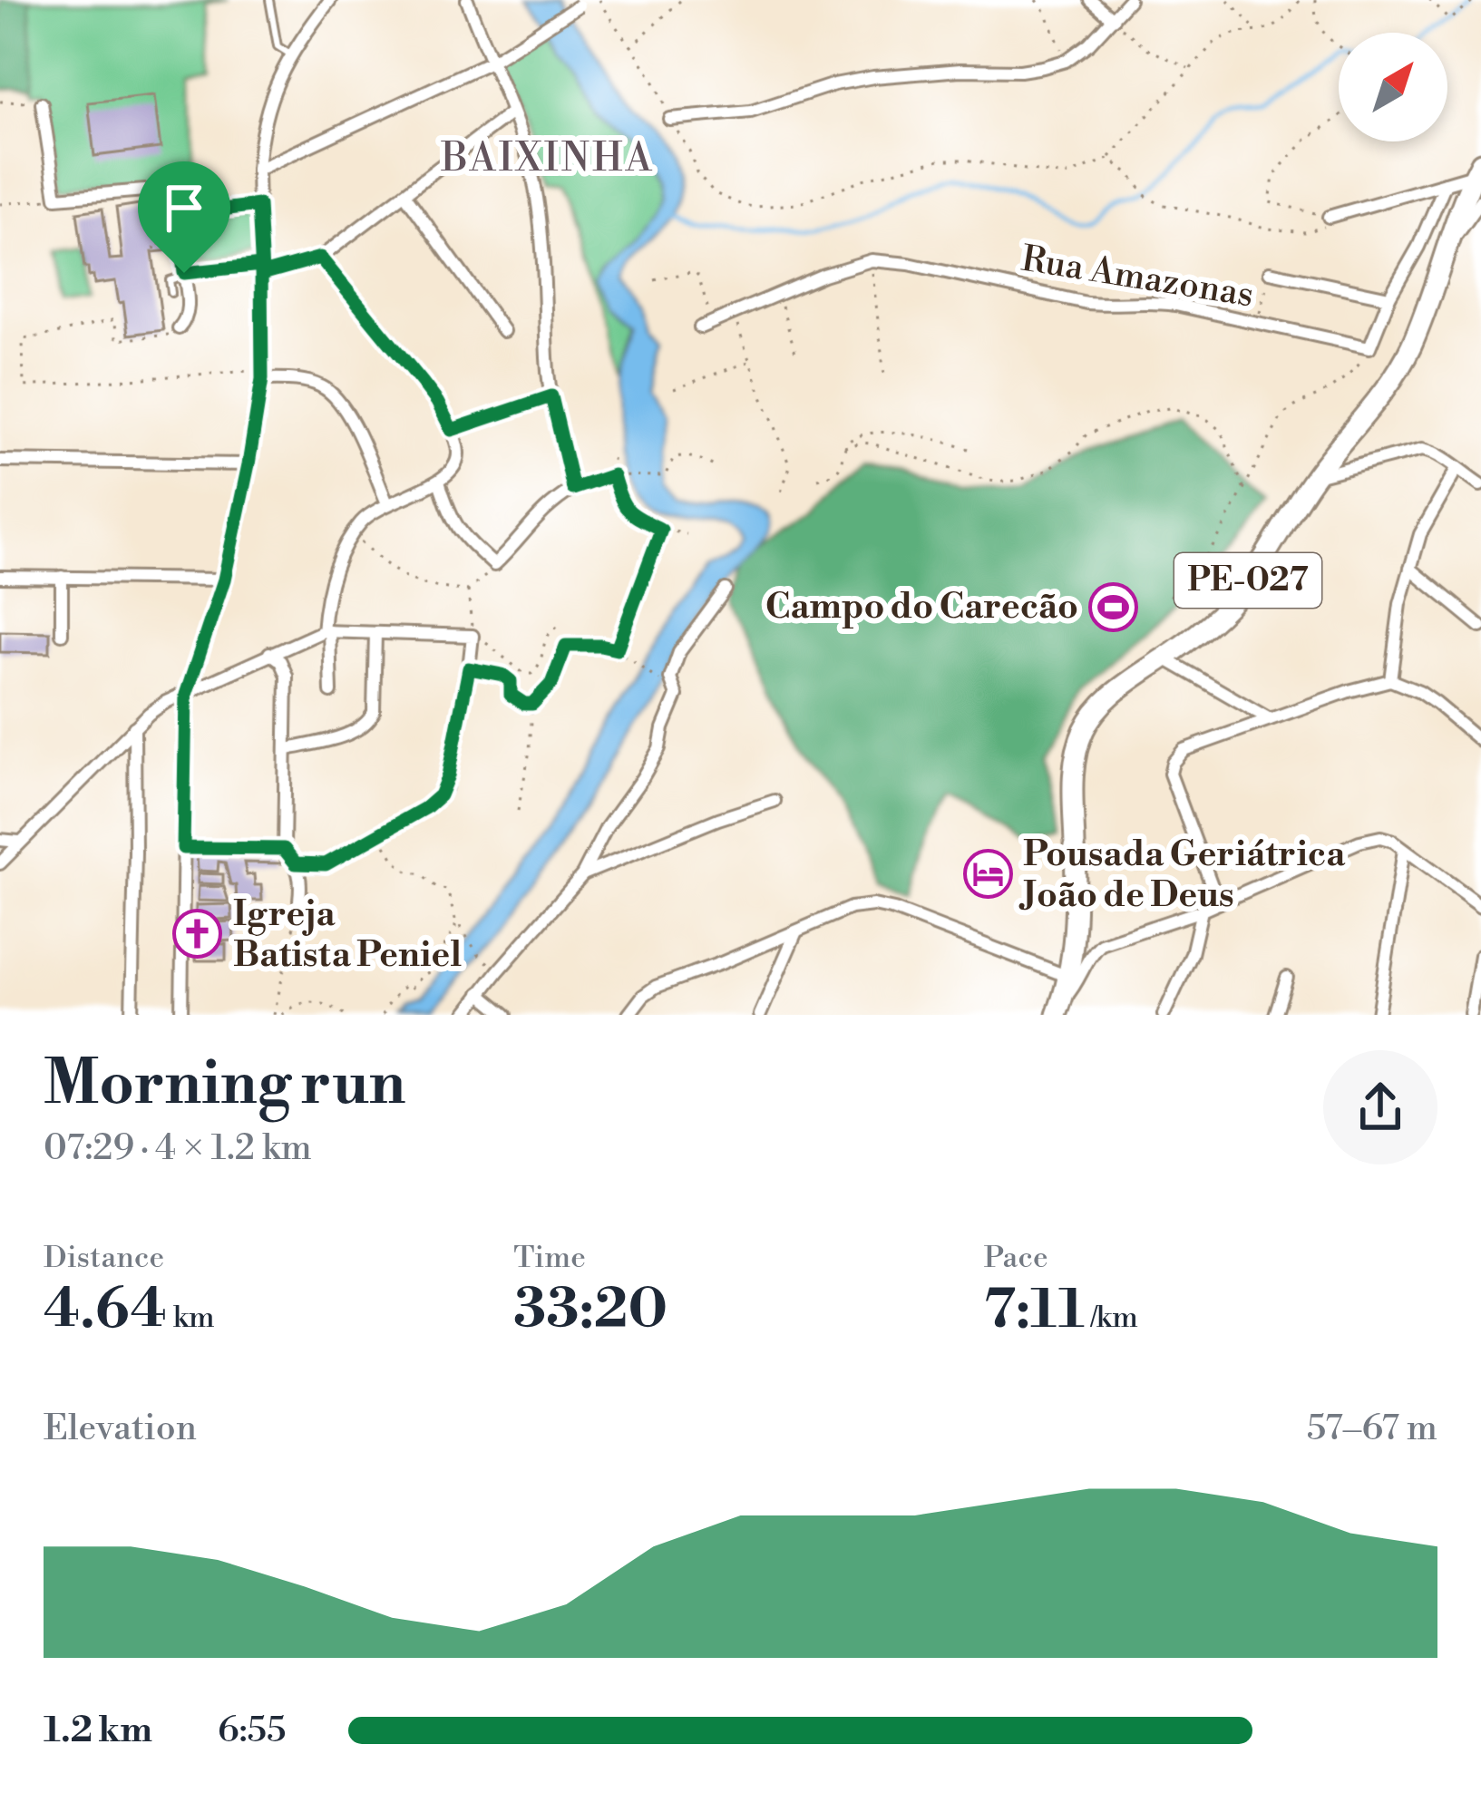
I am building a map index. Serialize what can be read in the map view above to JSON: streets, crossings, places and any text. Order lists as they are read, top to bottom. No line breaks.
{"streets":{"main road":["PE-027"],"street":["Rua Amazonas"]},"districts":["BAIXINHA"],"places":{"sports":["Campo do Carecão"],"hotel":["Pousada Geriátrica João de Deus"],"church":["Igreja Batista Peniel"]},"north":"top right","page":{"heading":["Morning run","07:29 · 4 × 1.2 km"],"stats":[["Distance","4.64 km"],["Time","33:20"],["Pace","7:11 /km"]],"chart":["Elevation","57–67 m"],"list":[{"name":"1.2 km","note":"6:55"}]}}
